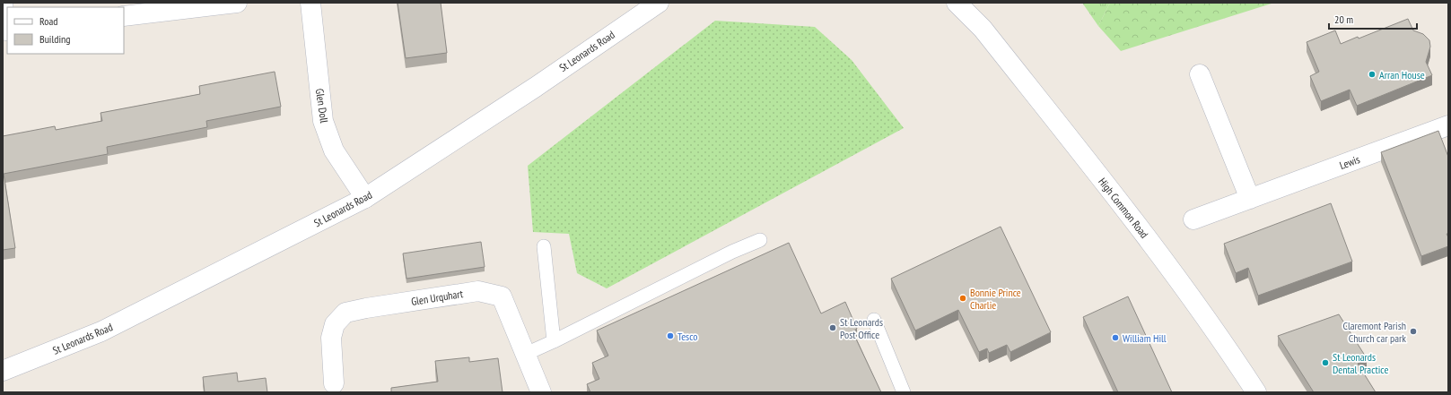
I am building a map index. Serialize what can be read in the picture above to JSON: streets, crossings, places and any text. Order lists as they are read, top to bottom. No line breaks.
{"streets":{"street":["St Leonards Road","Glen Doll","Lewis","High Common Road","Glen Urquhart"]},"crossings":[["St Leonards Road","Glen Doll"]],"places":["Arran House","Bonnie Prince Charlie","St Leonards Post Office","Claremont Parish Church car park","Tesco","William Hill","St Leonards Dental Practice"],"legend":["Road","Building"],"scale_bar":"20 m"}
